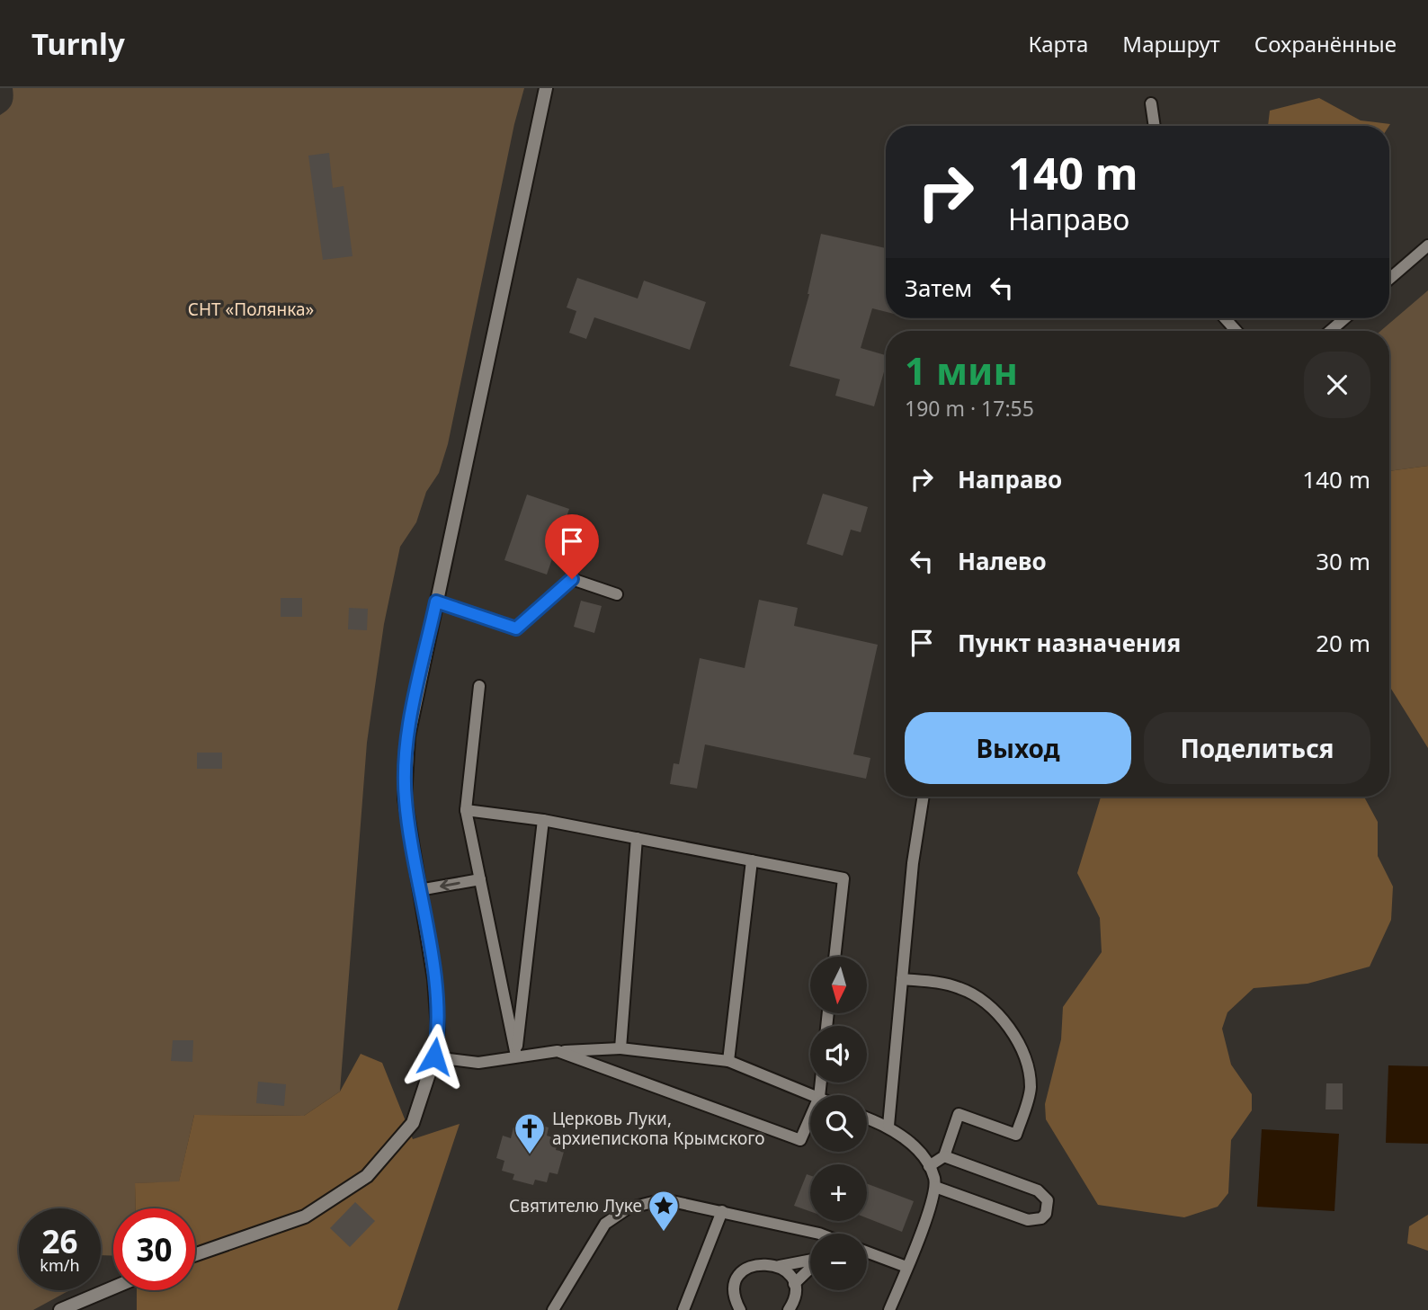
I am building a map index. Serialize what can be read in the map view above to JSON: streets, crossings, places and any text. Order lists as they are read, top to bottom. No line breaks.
{"parks":["СНТ «Полянка»"],"places":{"church":["Церковь Луки, архиепископа Крымского"],"place":["Святителю Луке"]},"north":"bottom","page":{"header":"Turnly","nav":["Карта","Маршрут","Сохранённые"],"turn":["140 m","Направо"],"then":"Затем","heading":["1 мин","190 m · 17:55"],"list":[{"name":"Направо","value":"140 m"},{"name":"Налево","value":"30 m"},{"name":"Пункт назначения","value":"20 m"}],"buttons":["Выход","Поделиться"],"map_buttons":["+","−"],"speed":"26 km/h","limit":"30"}}
